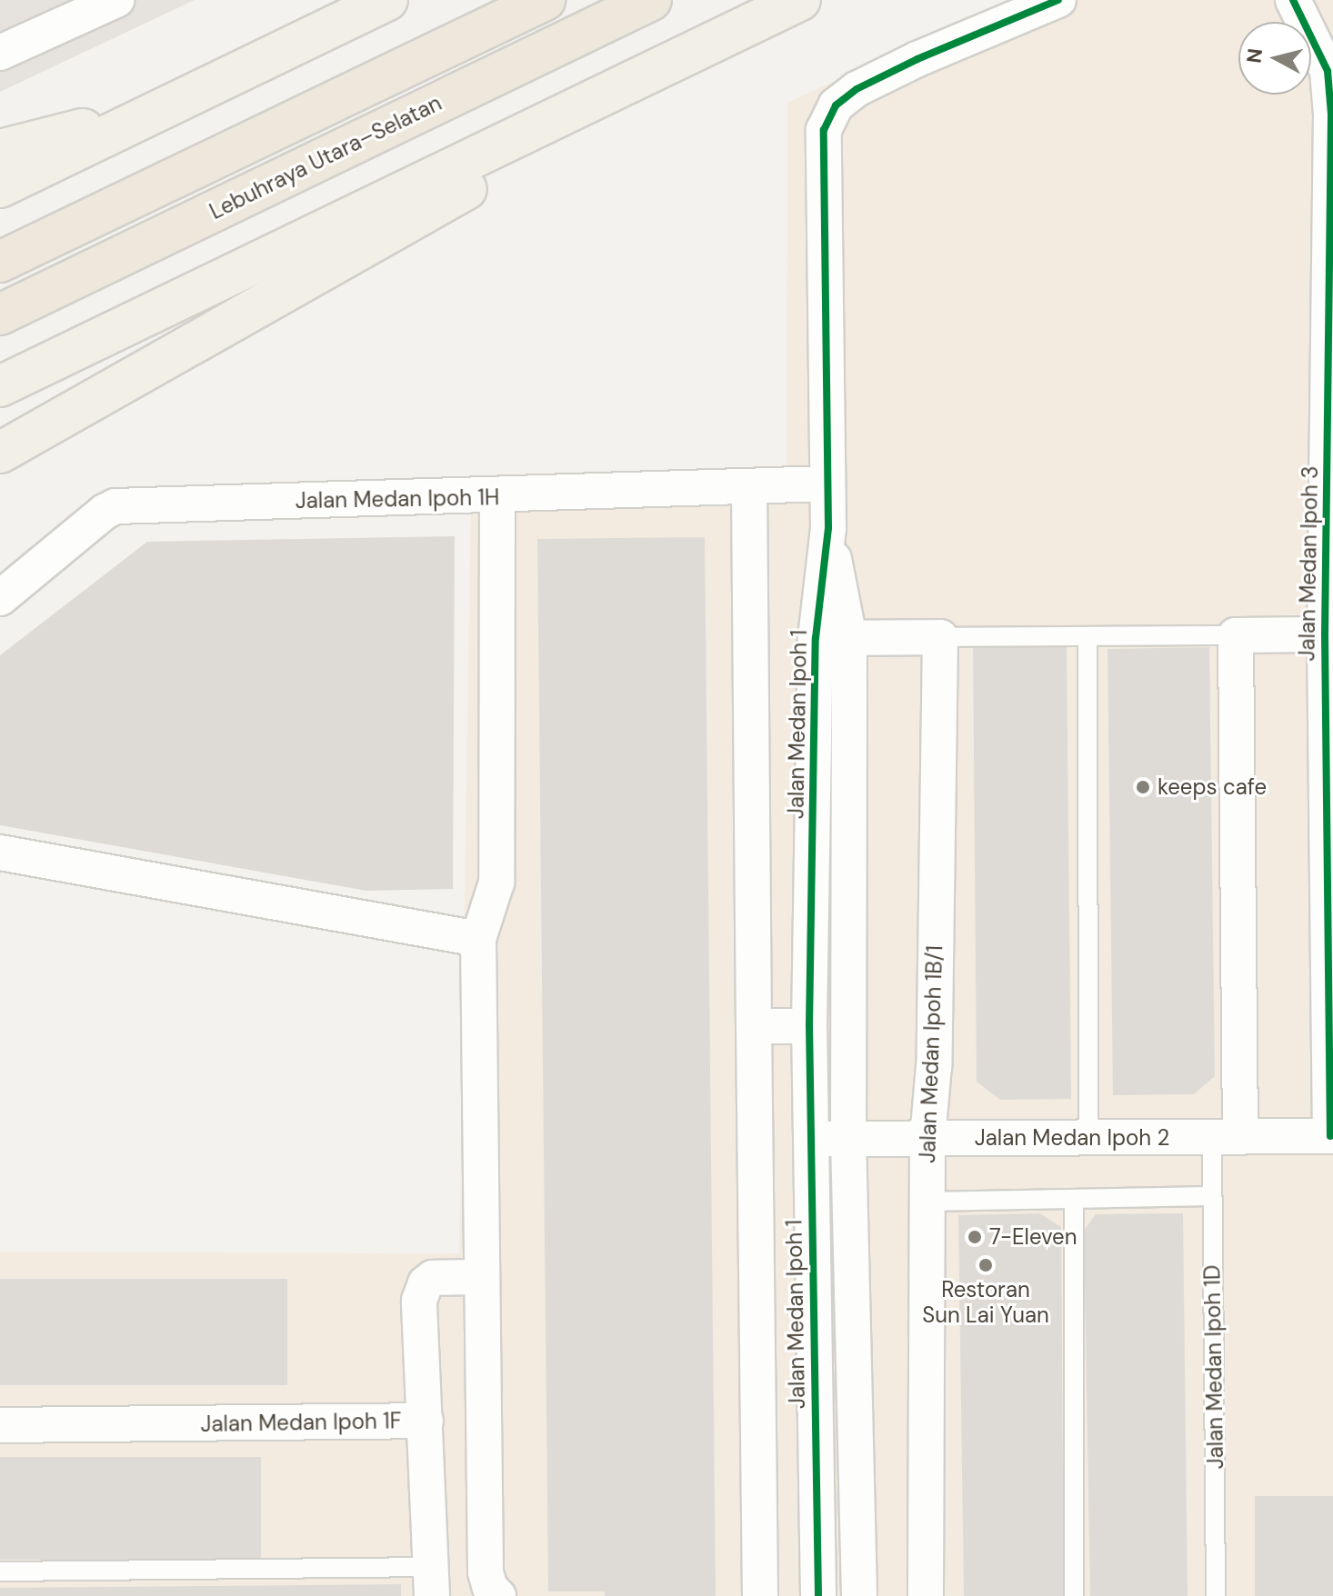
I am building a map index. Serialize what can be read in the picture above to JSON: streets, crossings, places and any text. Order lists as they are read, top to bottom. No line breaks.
{"streets":{"highway":["Lebuhraya Utara–Selatan"],"street":["Jalan Medan Ipoh 1H","Jalan Medan Ipoh 3","Jalan Medan Ipoh 1","Jalan Medan Ipoh 1B/1","Jalan Medan Ipoh 2","Jalan Medan Ipoh 1F"],"lane":["Jalan Medan Ipoh 1D"]},"crossings":[["Jalan Medan Ipoh 1H","Jalan Medan Ipoh 1"],["Jalan Medan Ipoh 3","Jalan Medan Ipoh 2"],["Jalan Medan Ipoh 1","Jalan Medan Ipoh 2"],["Jalan Medan Ipoh 1B/1","Jalan Medan Ipoh 2"],["Jalan Medan Ipoh 2","Jalan Medan Ipoh 1D"]],"places":["keeps cafe","7-Eleven","Restoran Sun Lai Yuan"],"north":"left"}
